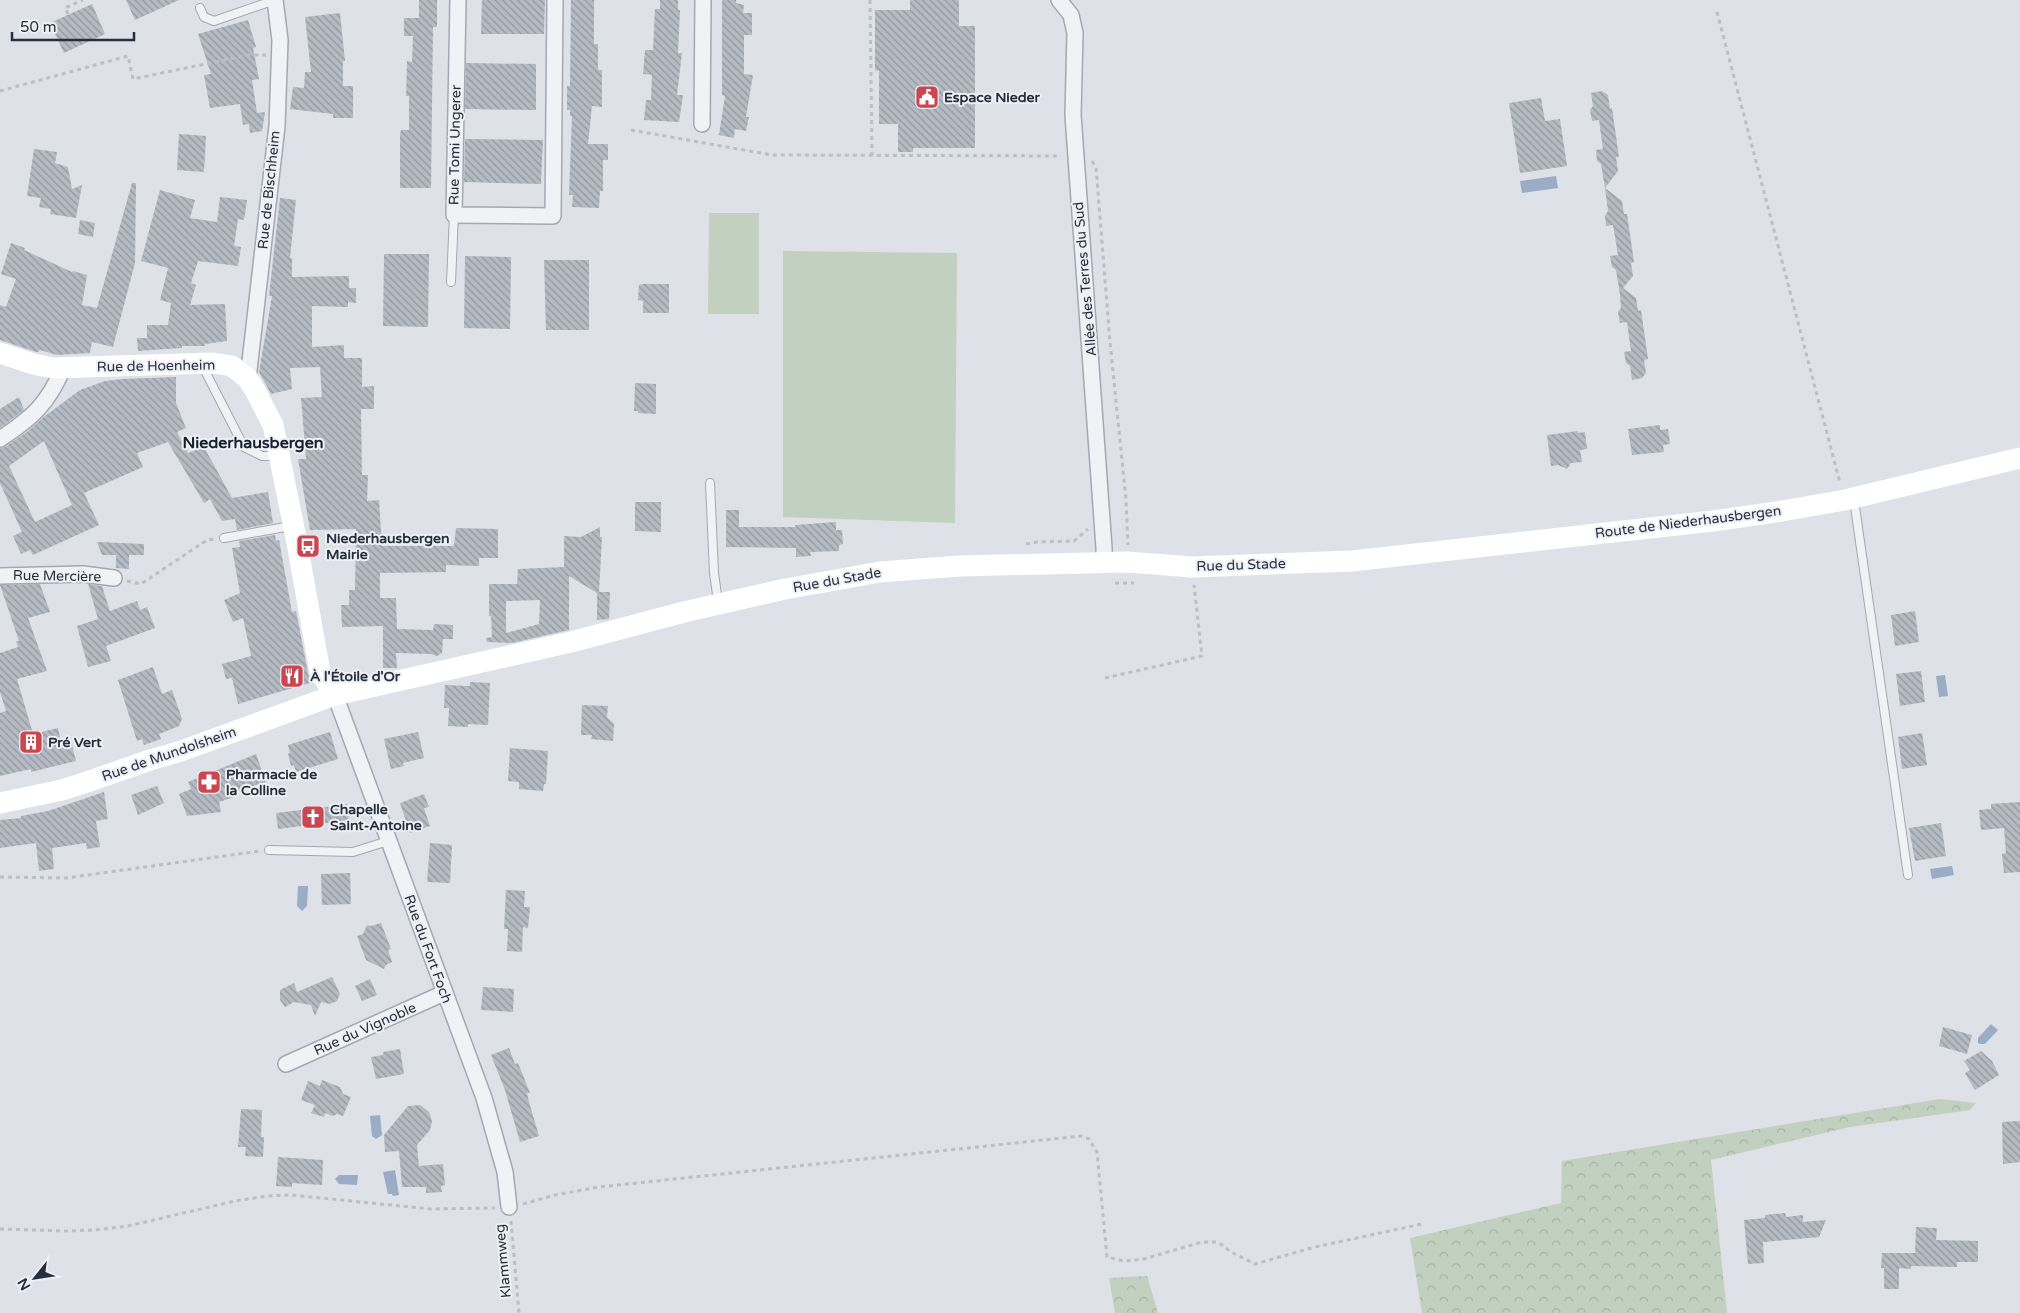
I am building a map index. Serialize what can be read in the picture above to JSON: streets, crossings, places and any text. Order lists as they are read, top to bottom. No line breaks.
{"streets":{"street":["Rue Tomi Ungerer","Rue de Bischheim","Allée des Terres du Sud","Rue de Hoenheim","Route de Niederhausbergen","Rue du Stade","Rue Mercière","Rue de Mundolsheim","Rue du Fort Foch","Rue du Vignoble"],"path":["Klammweg"]},"crossings":[["Rue de Bischheim","Rue de Hoenheim"],["Allée des Terres du Sud","Rue du Stade"],["Rue de Hoenheim","Rue du Stade"],["Rue de Hoenheim","Rue de Mundolsheim"],["Rue de Hoenheim","Rue du Fort Foch"],["Route de Niederhausbergen","Rue du Stade"],["Rue du Stade","Rue de Mundolsheim"],["Rue du Stade","Rue du Fort Foch"],["Rue de Mundolsheim","Rue du Fort Foch"],["Rue du Fort Foch","Rue du Vignoble"],["Rue du Fort Foch","Klammweg"]],"districts":["Niederhausbergen"],"places":{"public building":["Espace Nieder"],"bus stop":["Niederhausbergen Mairie"],"restaurant":["À l'Étoile d'Or"],"building":["Pré Vert"],"pharmacy":["Pharmacie de la Colline"],"church":["Chapelle Saint-Antoine"]},"scale_bar":"50 m","north":"bottom left"}
